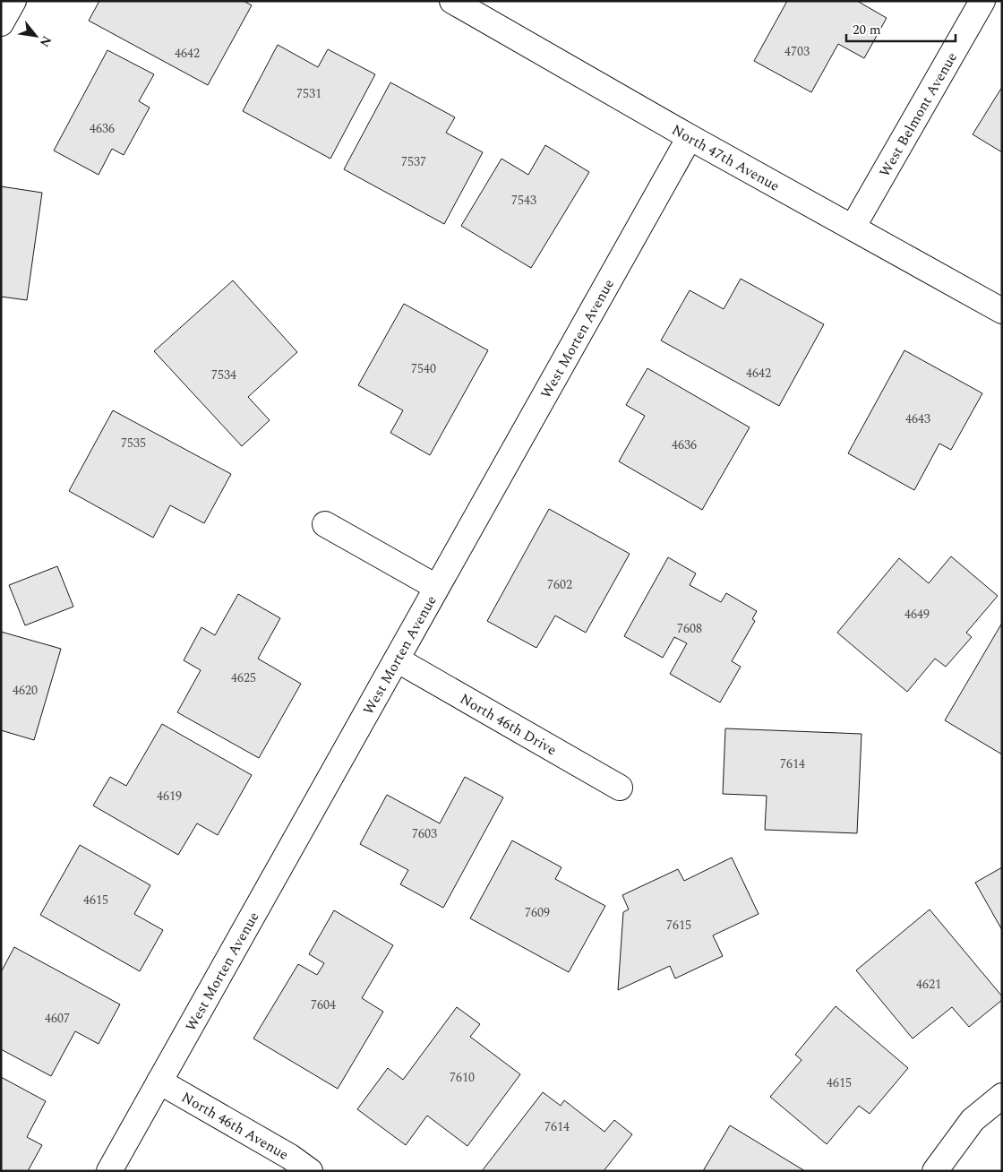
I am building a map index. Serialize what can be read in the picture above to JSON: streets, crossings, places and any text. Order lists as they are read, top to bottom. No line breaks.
{"streets":{"street":["West Belmont Avenue","North 47th Avenue","West Morten Avenue","North 46th Drive","North 46th Avenue"]},"crossings":[["West Belmont Avenue","North 47th Avenue"],["North 47th Avenue","West Morten Avenue"],["West Morten Avenue","North 46th Drive"],["West Morten Avenue","North 46th Avenue"]],"house_numbers":["4703","4642","7531","4636","7537","7543","7540","4642","7534","4643","7535","4636","7602","4649","7608","4625","4620","7614","4619","7603","4615","7609","7615","4621","7604","4607","7610","4615","7614"],"scale_bar":"20 m","north":"bottom right"}
